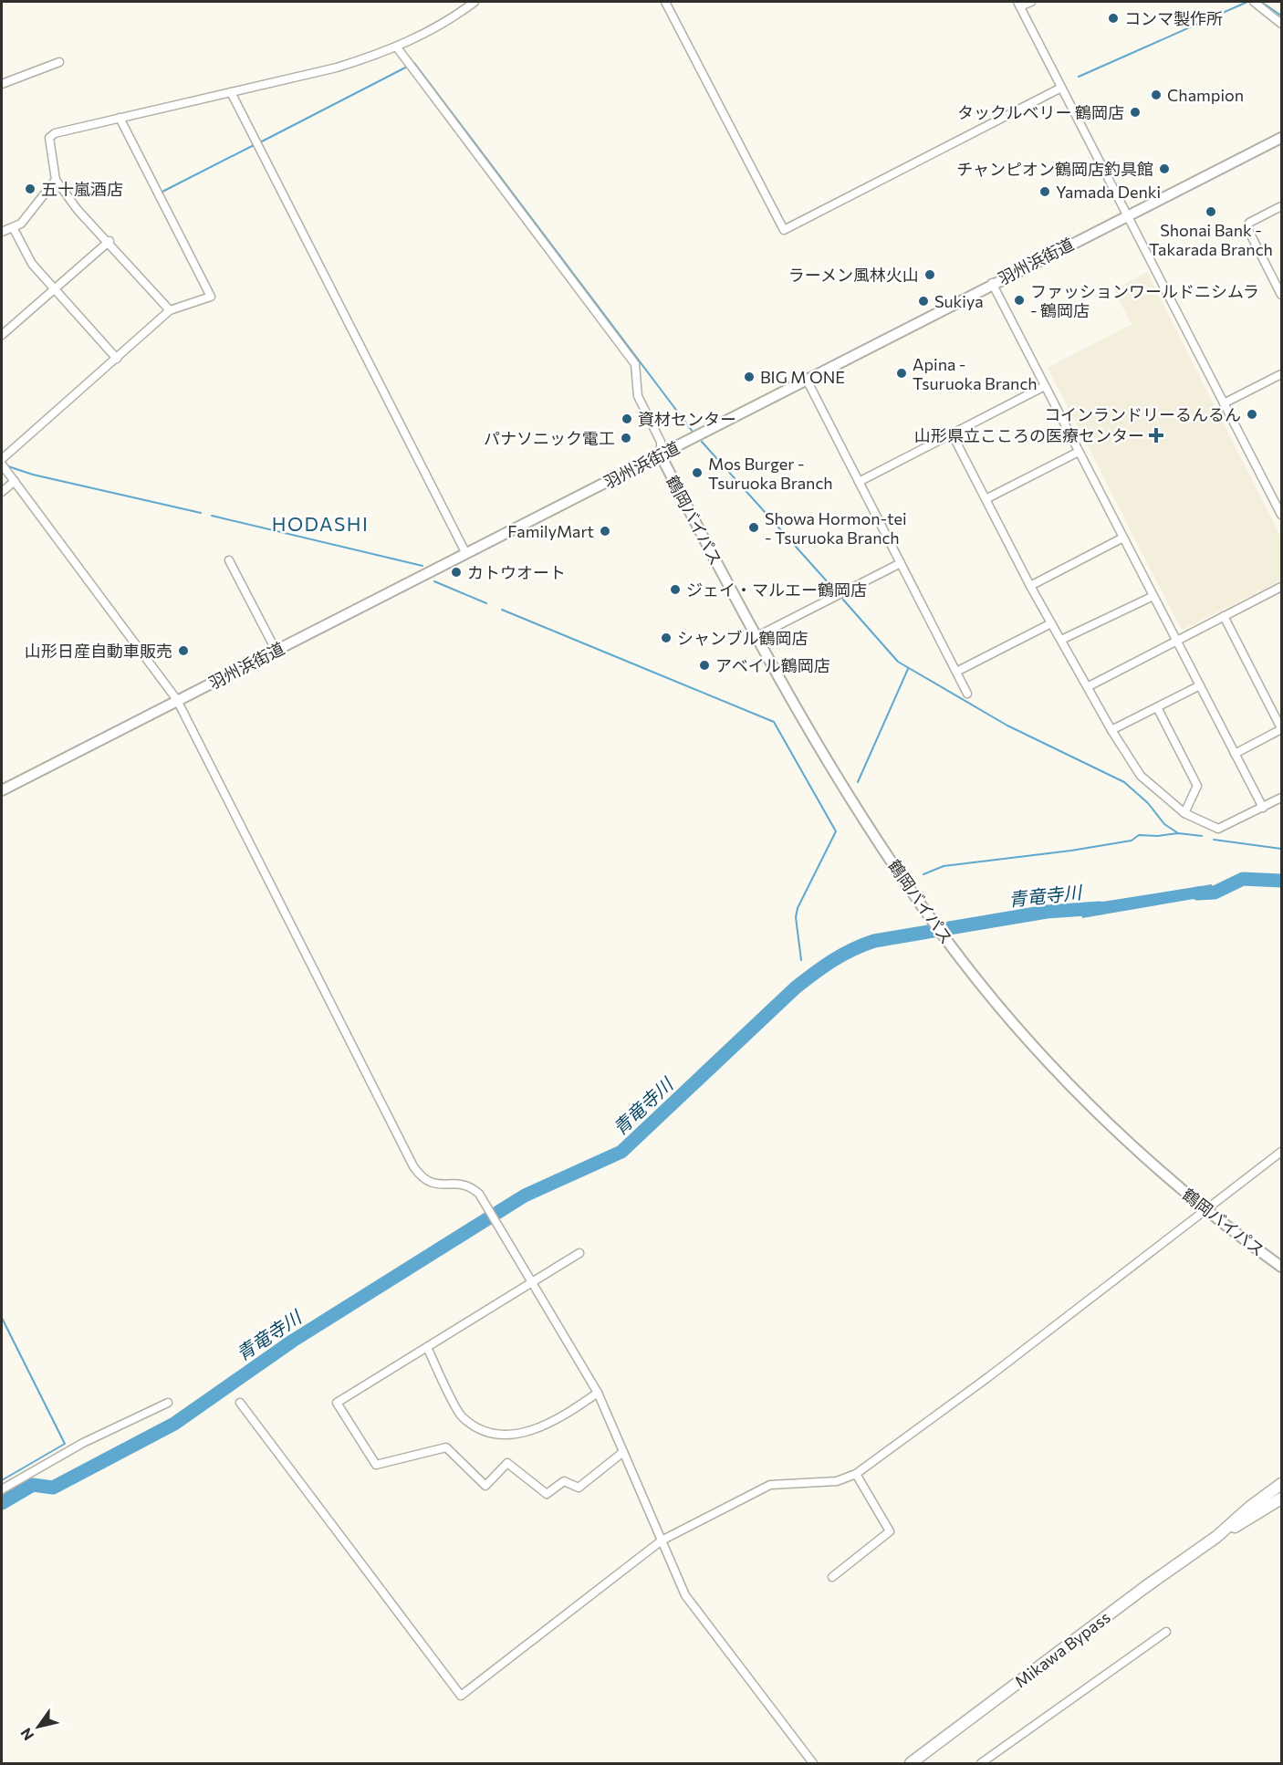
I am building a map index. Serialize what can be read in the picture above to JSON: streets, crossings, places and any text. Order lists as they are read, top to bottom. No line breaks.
{"streets":{"highway":["Mikawa Bypass"],"main road":["羽州浜街道","鶴岡バイパス"]},"crossings":[["羽州浜街道","鶴岡バイパス"]],"districts":["HODASHI"],"water":["青竜寺川"],"places":{"other":["コンマ製作所","Champion","タックルベリー 鶴岡店","チャンピオン鶴岡店釣具館","五十嵐酒店","Yamada Denki","Shonai Bank - Takarada Branch","ラーメン風林火山","ファッションワールドニシムラ - 鶴岡店","Sukiya","Apina - Tsuruoka Branch","BIG M ONE","コインランドリーるんるん","資材センター","パナソニック電工","Mos Burger - Tsuruoka Branch","Showa Hormon-tei - Tsuruoka Branch","FamilyMart","カトウオート","ジェイ・マルエー鶴岡店","シャンブル鶴岡店","山形日産自動車販売","アベイル鶴岡店"],"health":["山形県立こころの医療センター"]},"north":"bottom left"}
